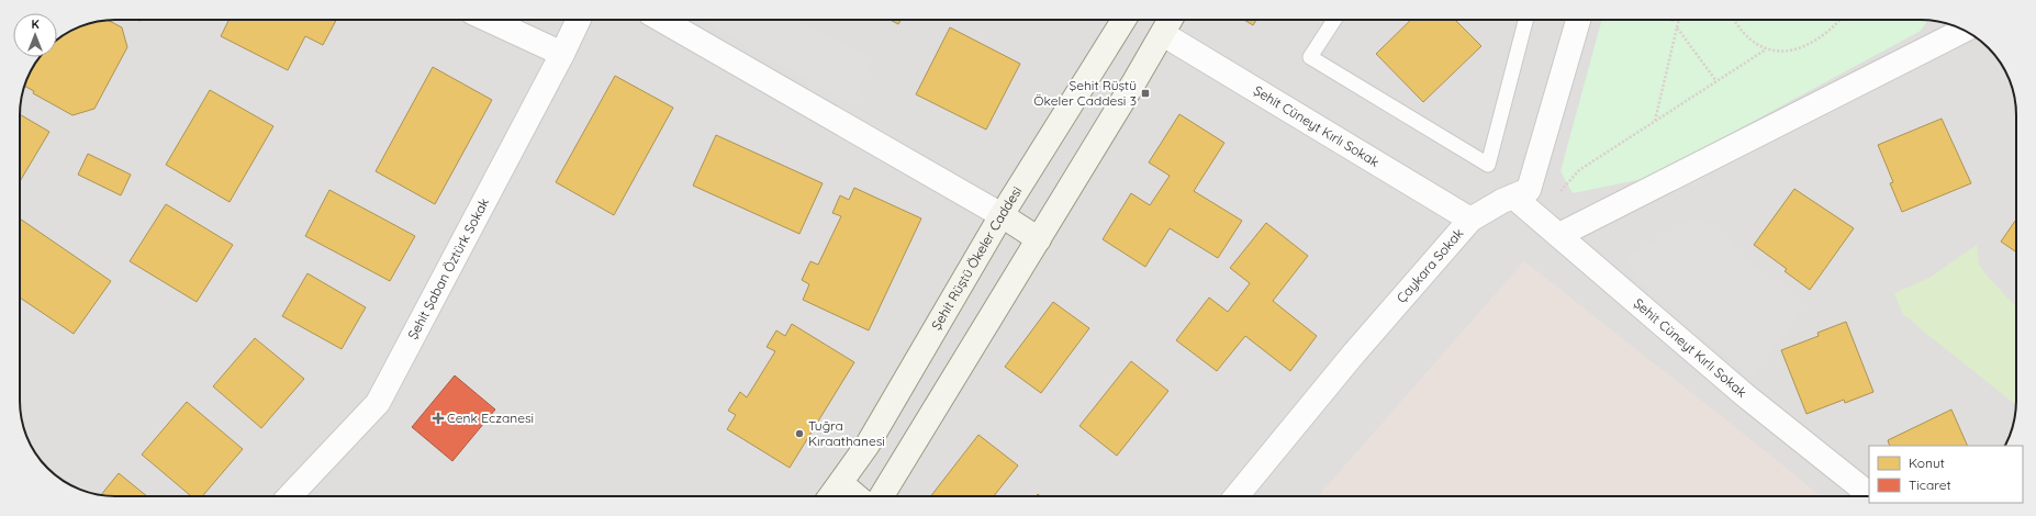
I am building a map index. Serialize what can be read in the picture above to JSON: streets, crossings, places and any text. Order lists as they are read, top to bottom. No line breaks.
{"streets":{"street":["Şehit Cüneyt Kırlı Sokak","Şehit Rüştü Ökeler Caddesi","Çaykara Sokak","Şehit Şaban Öztürk Sokak"]},"crossings":[["Şehit Cüneyt Kırlı Sokak","Çaykara Sokak"]],"places":{"transit":["Şehit Rüştü Ökeler Caddesi 3"],"health":["Cenk Eczanesi"],"other":["Tuğra Kıraathanesi"]},"legend":["Konut","Ticaret"],"north":"top"}
